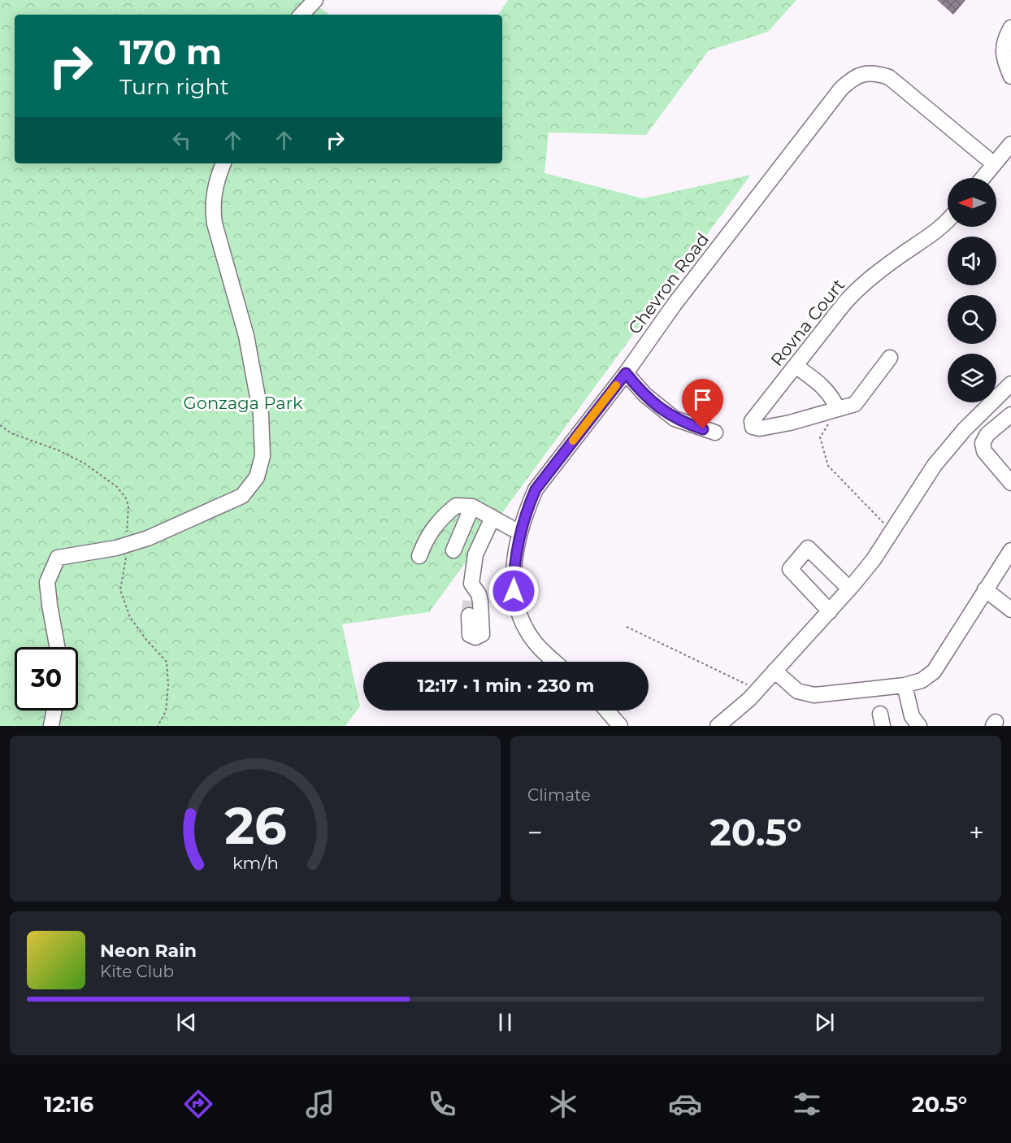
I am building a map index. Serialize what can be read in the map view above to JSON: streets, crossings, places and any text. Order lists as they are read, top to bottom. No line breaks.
{"streets":{"street":["Chevron Road","Rovna Court"]},"parks":["Gonzaga Park"],"north":"left","page":{"turn":["170 m","Turn right"],"limit":"30","trip":"12:17 · 1 min · 230 m","tile":"Climate","heat":["−","20.5°","+"],"song":["Neon Rain","Kite Club"],"tabs":["12:16","20.5°"],"gauge":["26","km/h"]}}
